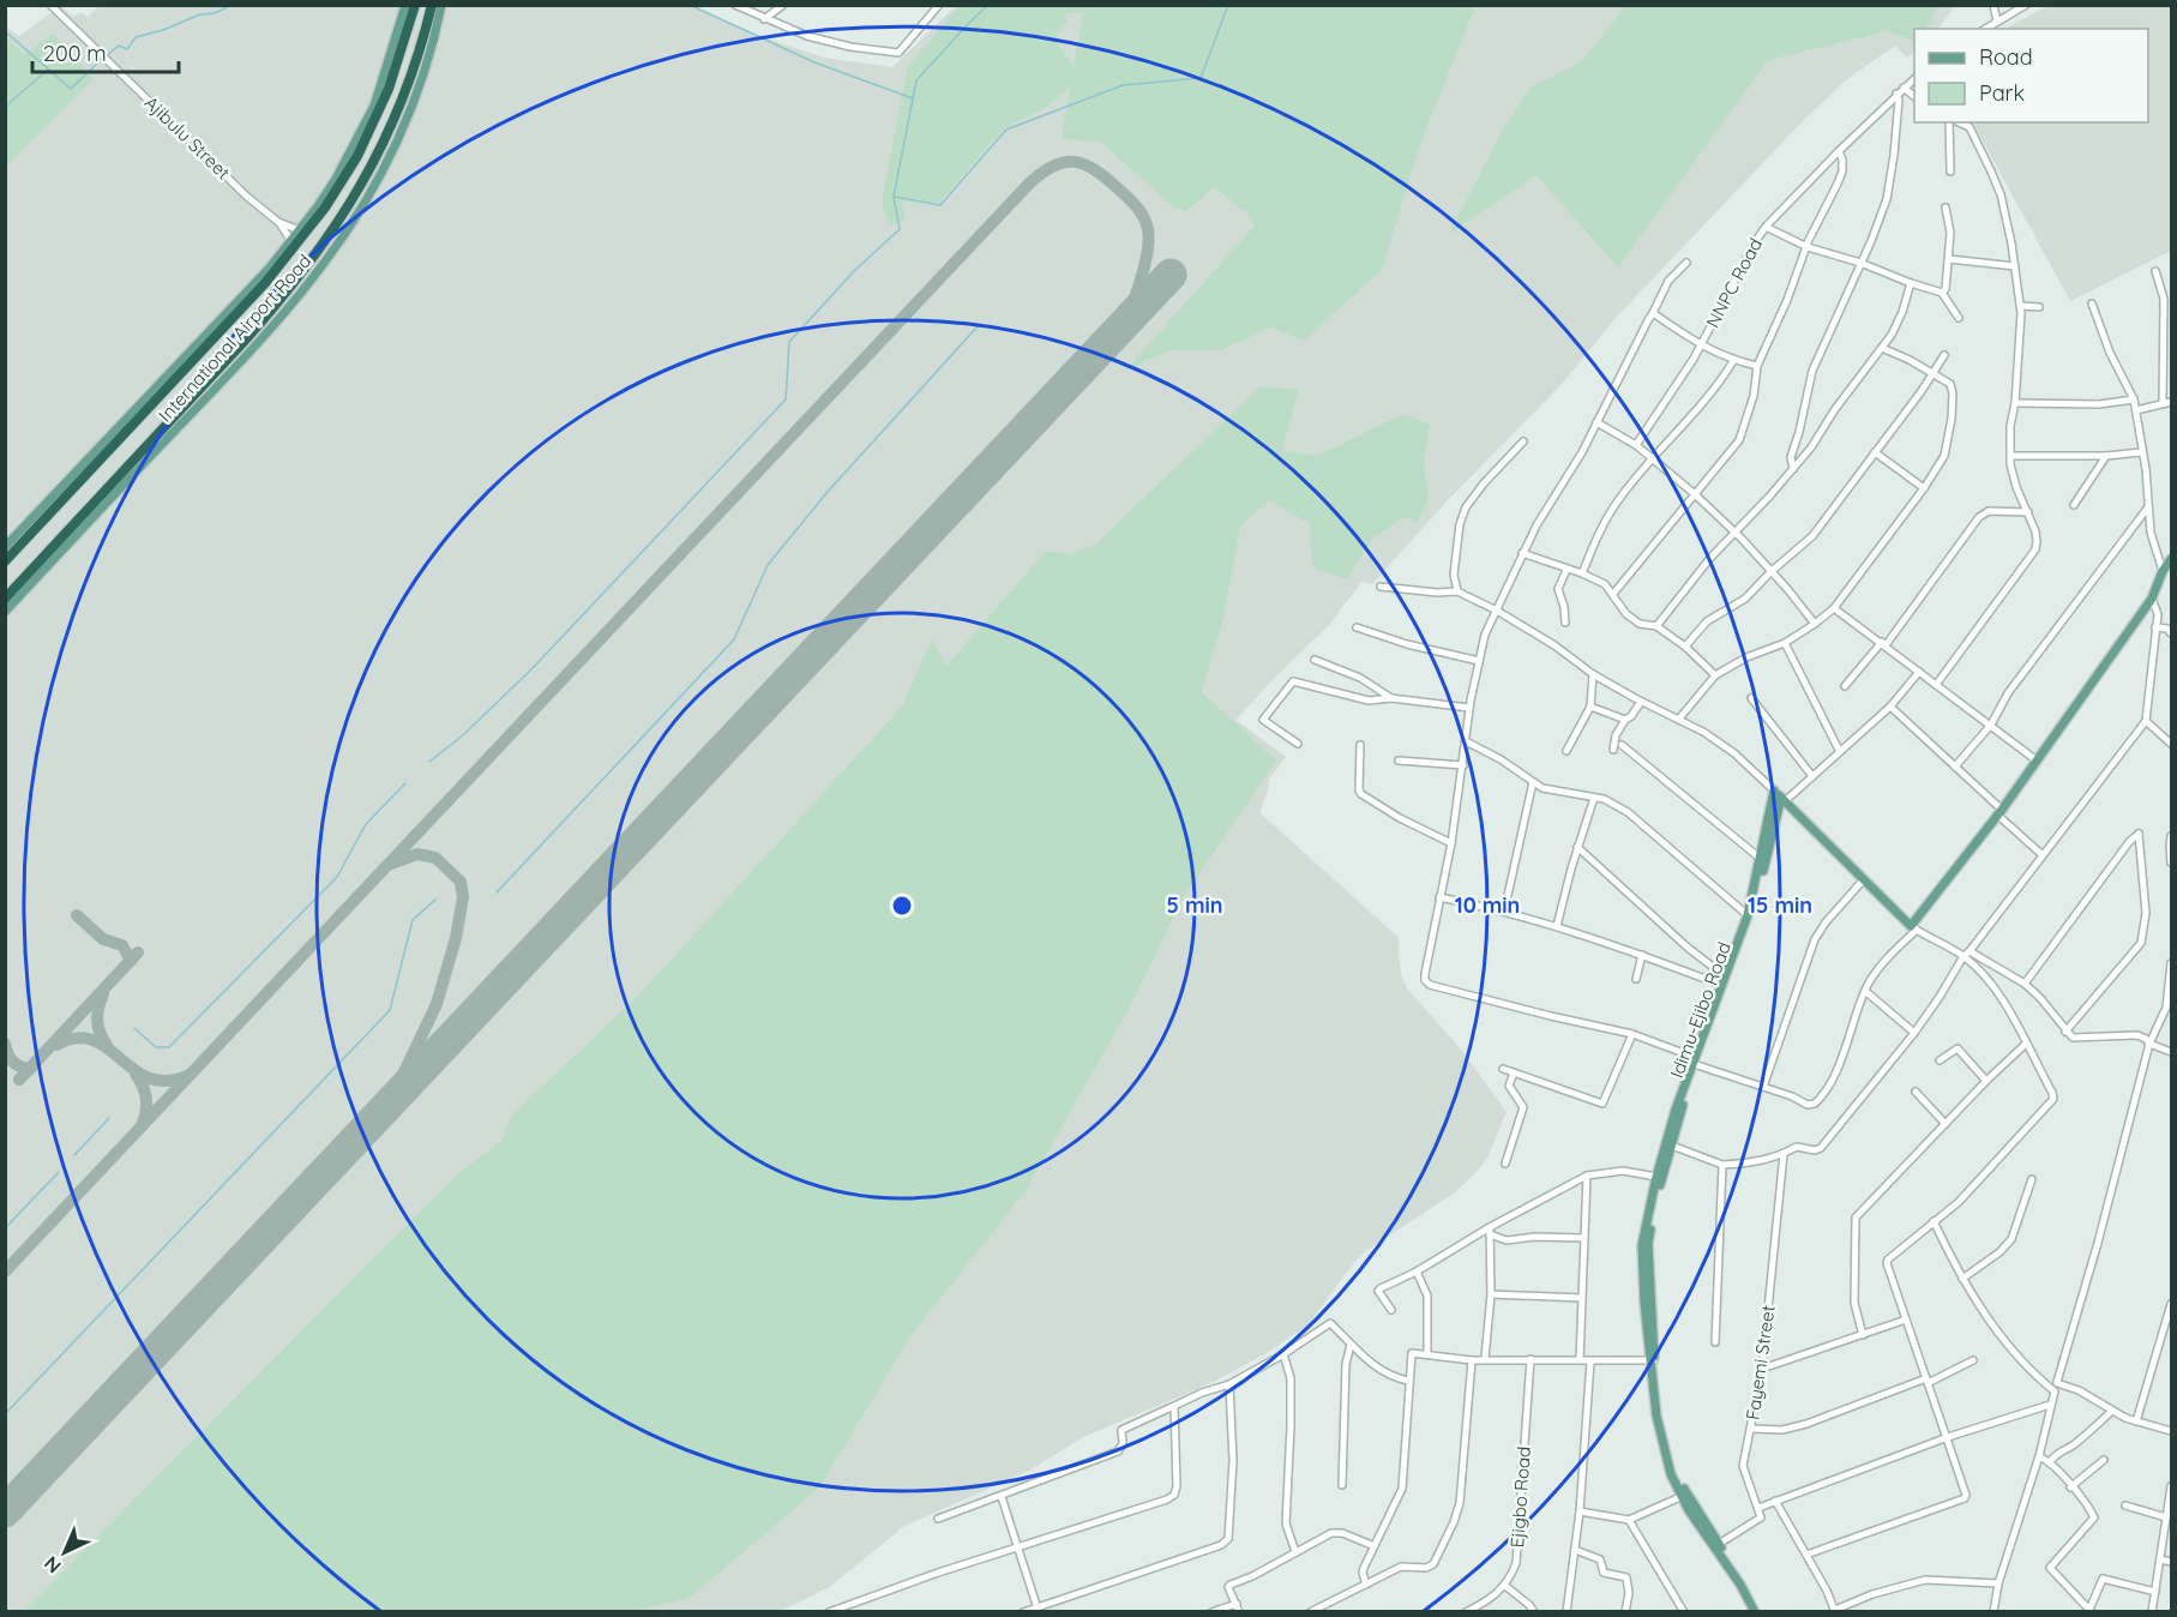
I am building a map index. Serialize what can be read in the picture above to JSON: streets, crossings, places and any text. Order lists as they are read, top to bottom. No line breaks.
{"streets":{"highway":["International Airport Road"],"main road":["Idimu-Ejibo Road"],"street":["Ajibulu Street","NNPC Road","Fayemi Street","Ejigbo Road"]},"crossings":[["Ajibulu Street","International Airport Road"]],"legend":["Road","Park"],"scale_bar":"200 m","north":"bottom left","rings":["5 min","10 min","15 min"]}
